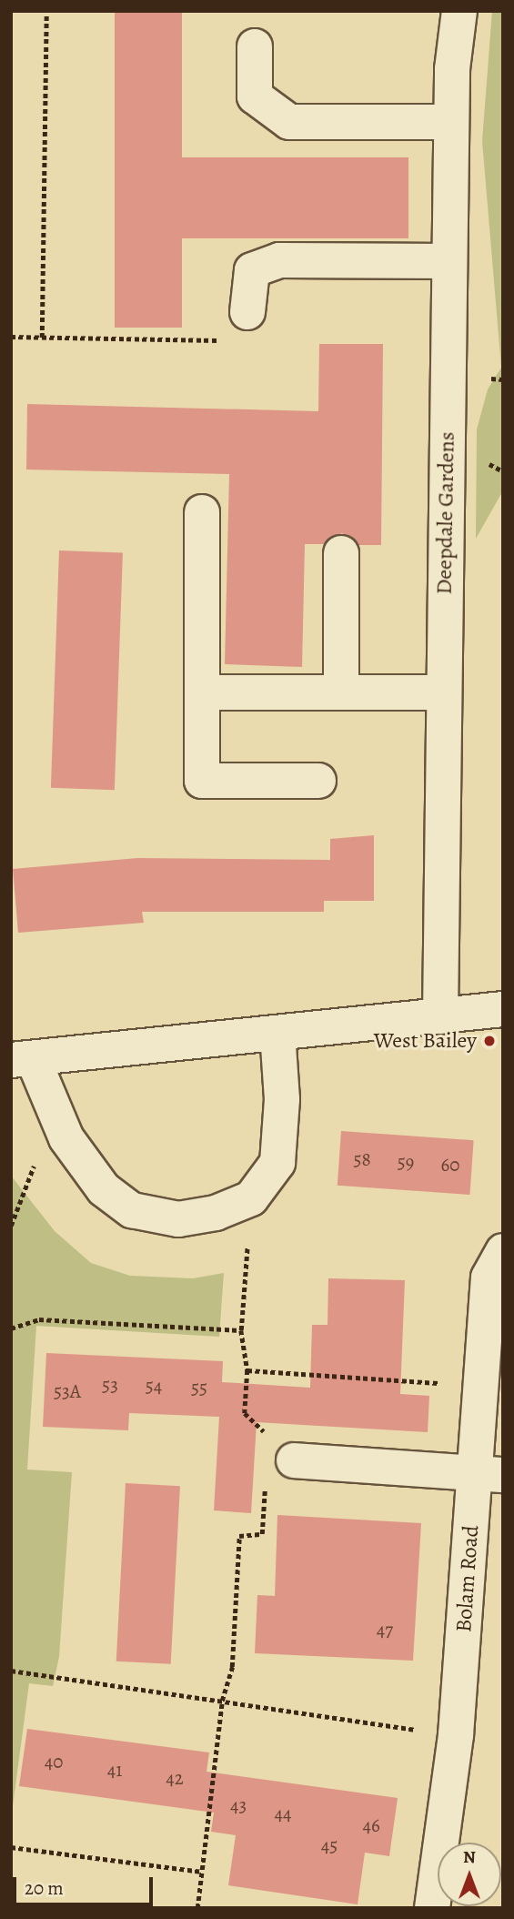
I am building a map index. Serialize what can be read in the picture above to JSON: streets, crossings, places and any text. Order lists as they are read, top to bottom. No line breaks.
{"streets":{"street":["Deepdale Gardens","Bolam Road"]},"places":["West Bailey"],"house_numbers":["58","59","60","53","54","55","53A","47","40","41","42","43","44","46","45"],"scale_bar":"20 m","north":"top"}
